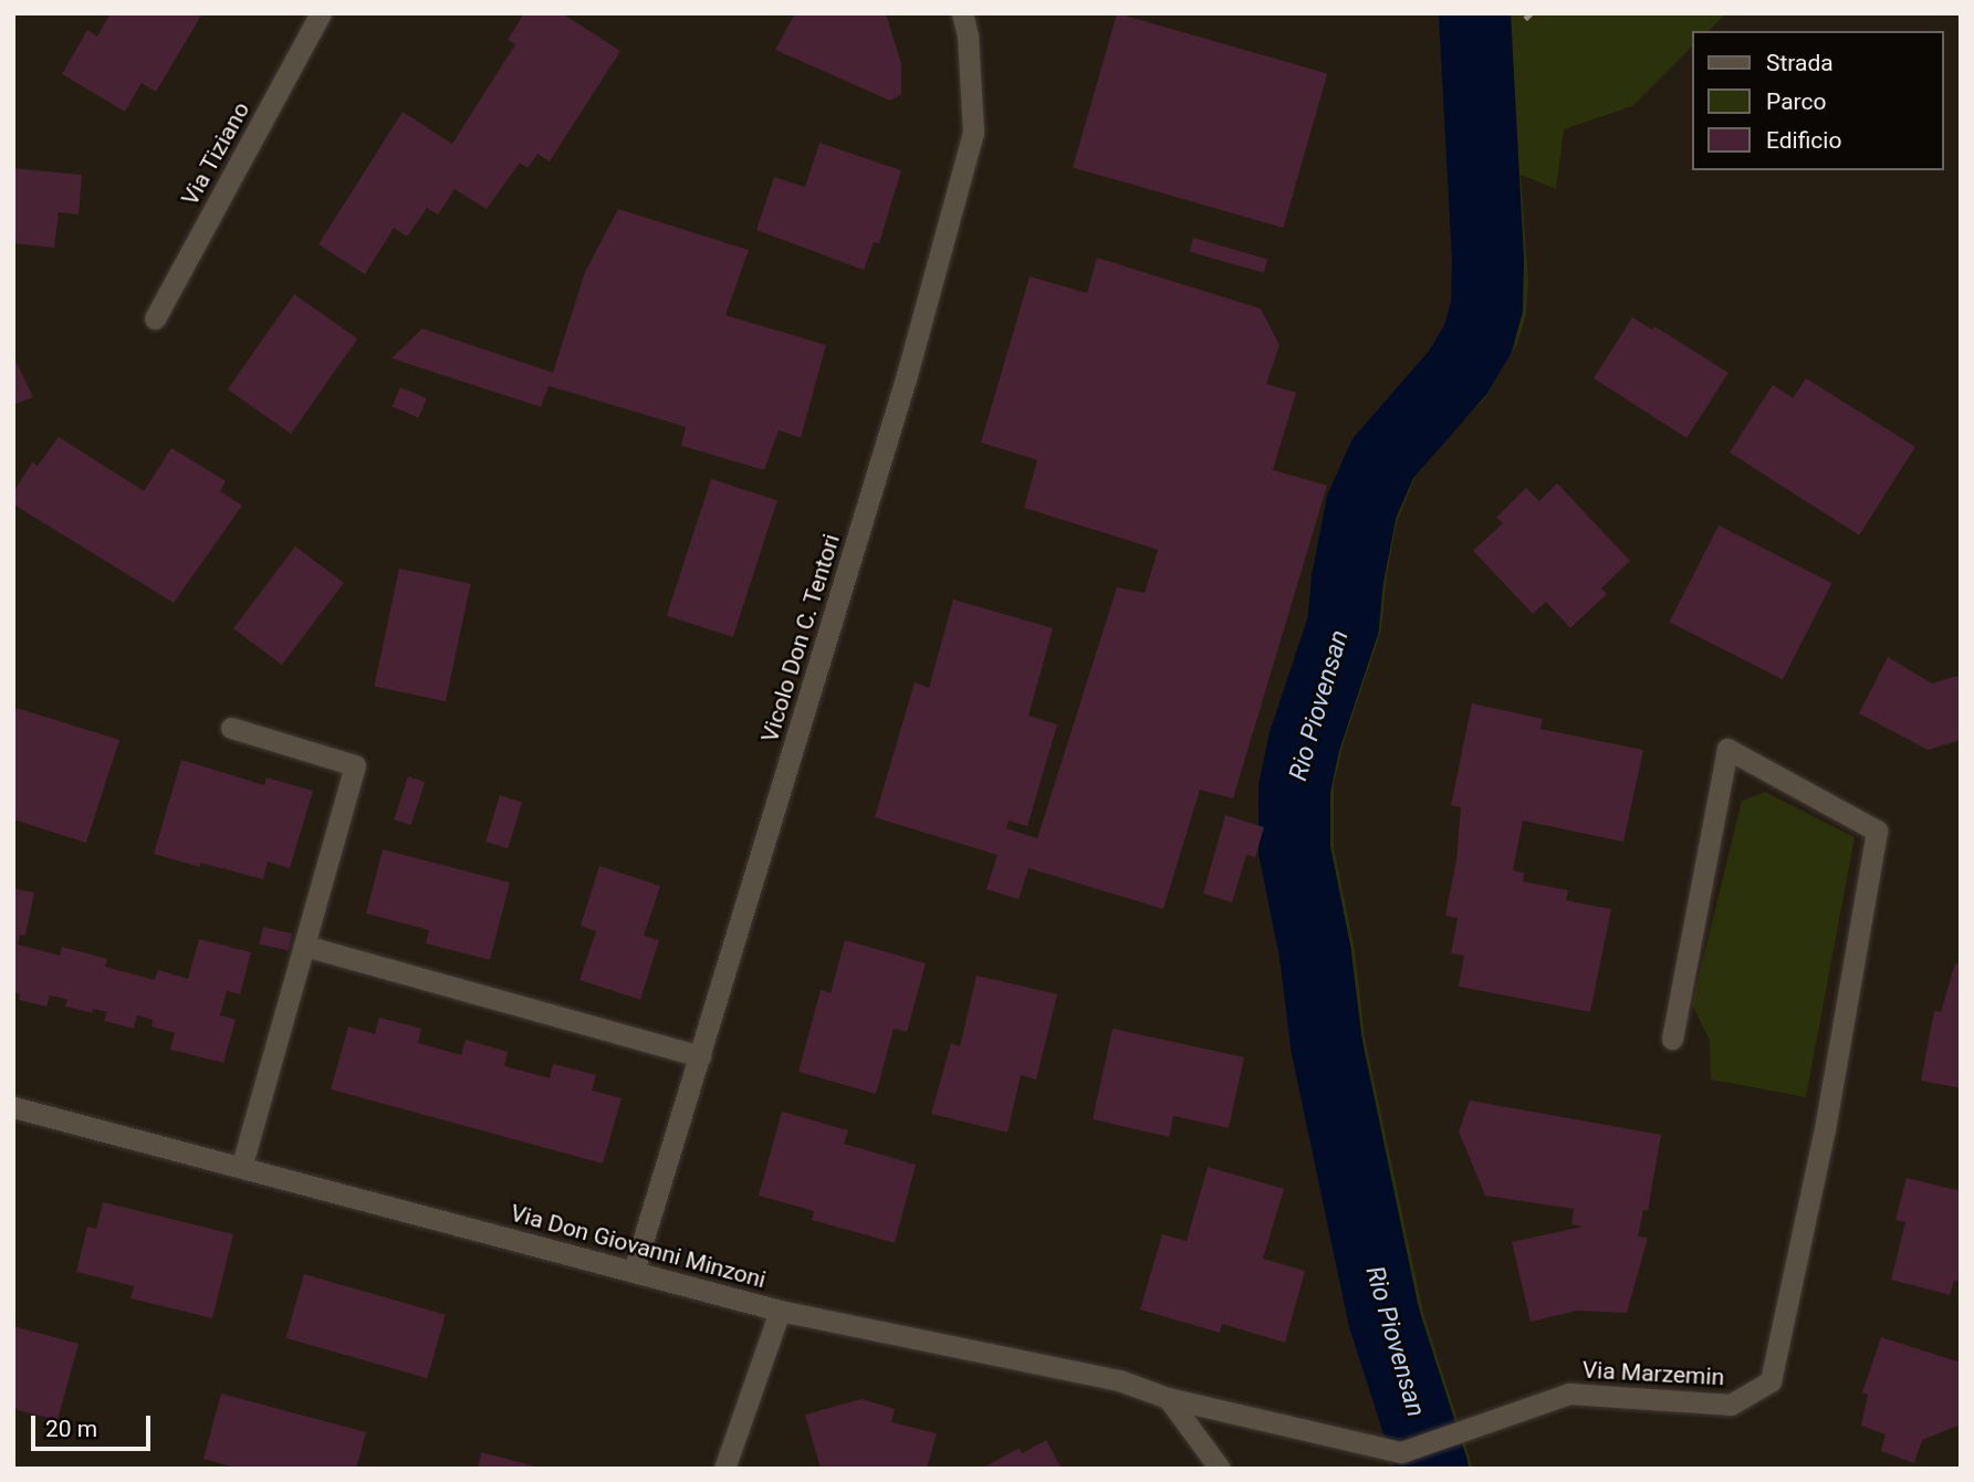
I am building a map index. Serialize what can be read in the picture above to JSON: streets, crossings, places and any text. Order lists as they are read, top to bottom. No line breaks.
{"streets":{"street":["Via Tiziano","Vicolo Don C. Tentori","Via Don Giovanni Minzoni","Via Marzemin"]},"crossings":[["Vicolo Don C. Tentori","Via Don Giovanni Minzoni"],["Via Don Giovanni Minzoni","Via Marzemin"]],"water":["Rio Piovensan"],"legend":["Strada","Parco","Edificio"],"scale_bar":"20 m"}
